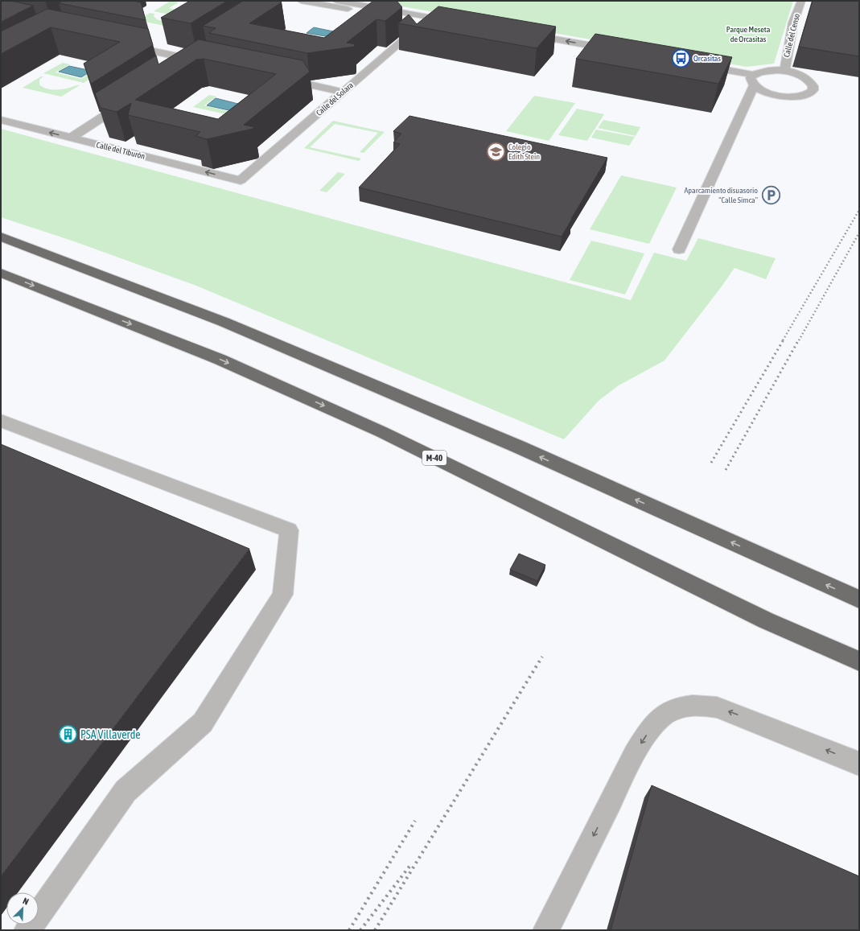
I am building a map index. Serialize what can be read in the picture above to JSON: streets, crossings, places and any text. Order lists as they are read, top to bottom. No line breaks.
{"streets":{"highway":["M-40"],"street":["Calle del Censo","Calle del Solara","Calle del Tiburón"]},"crossings":[["Calle del Solara","Calle del Tiburón"]],"parks":["Parque Meseta de Orcasitas"],"places":{"bus stop":["Orcasitas"],"school or university":["Colegio Edith Stein"],"parking":["Aparcamiento disuasorio \"Calle Simca\""],"building":["PSA Villaverde"]},"north":"top right"}
